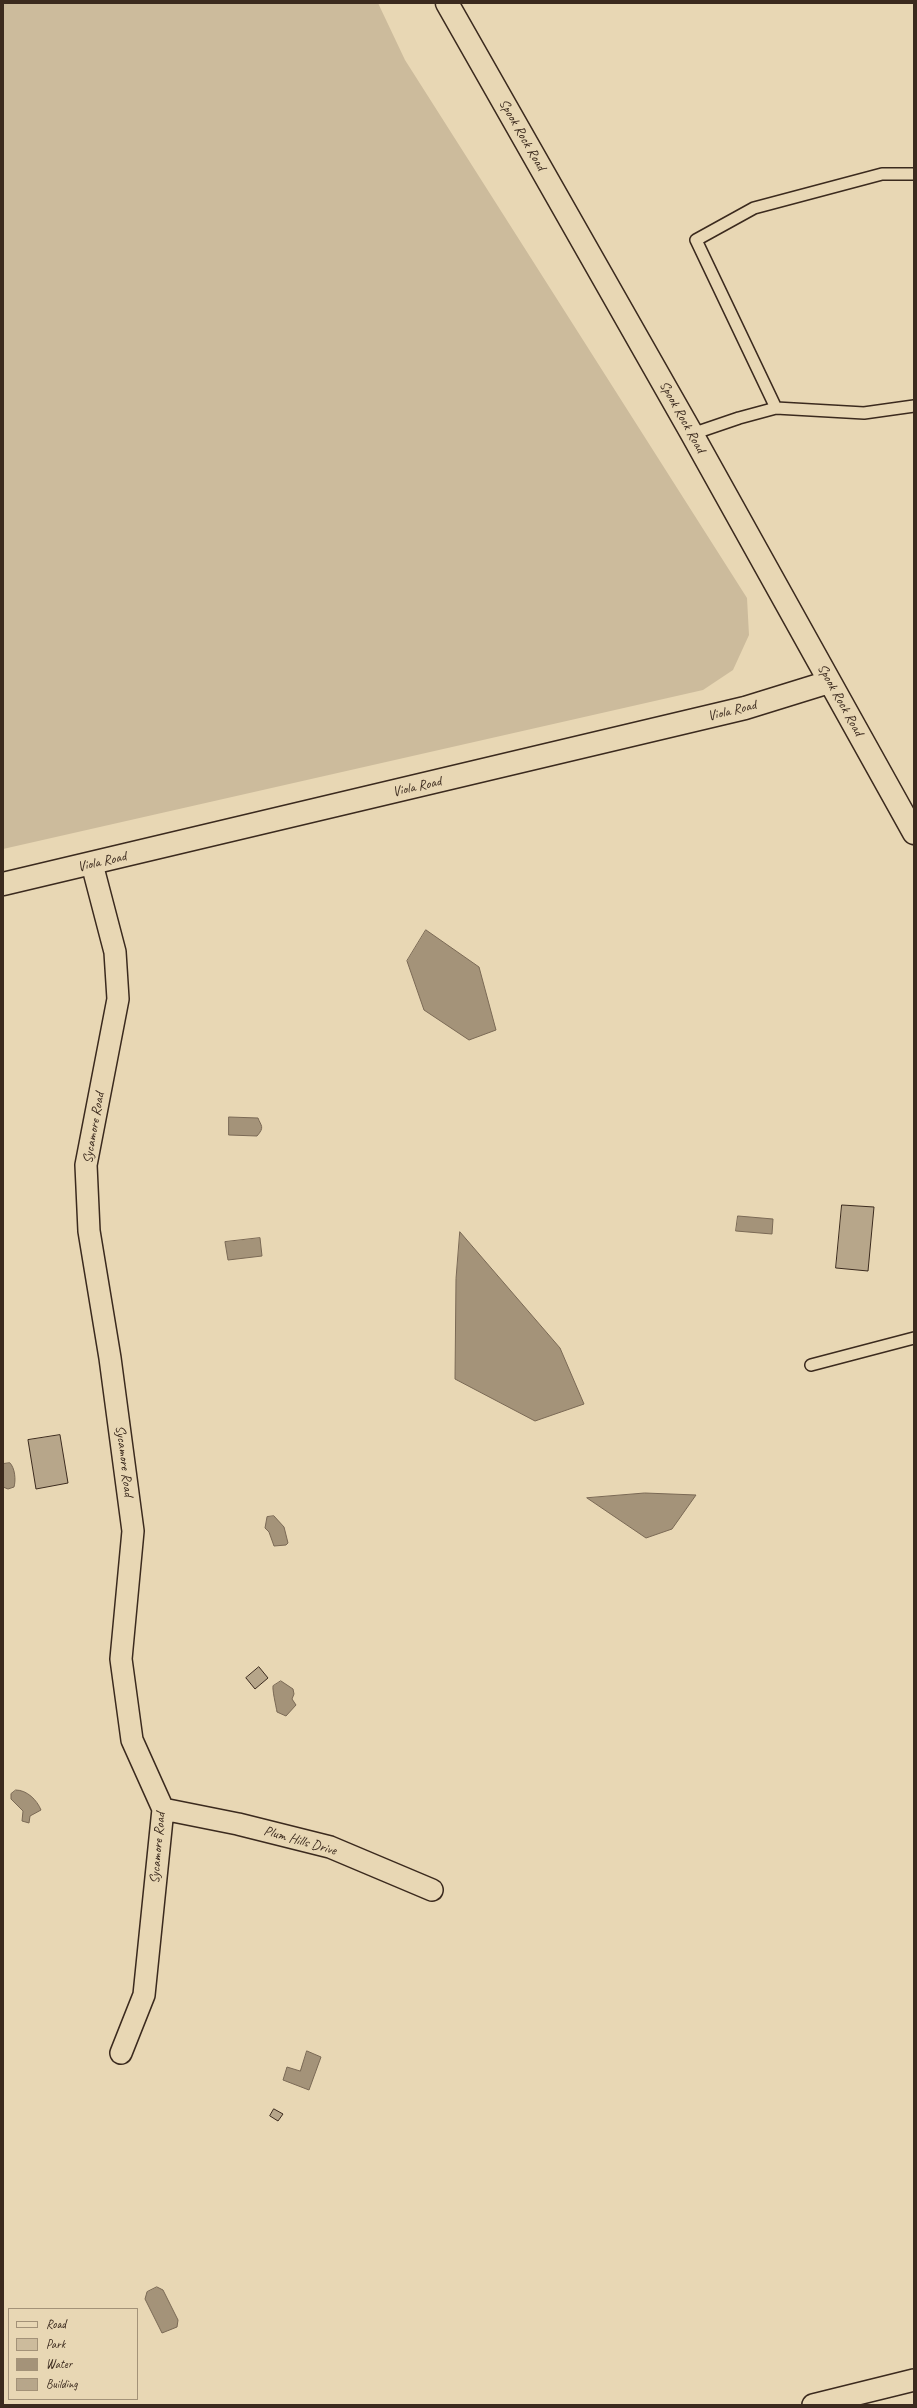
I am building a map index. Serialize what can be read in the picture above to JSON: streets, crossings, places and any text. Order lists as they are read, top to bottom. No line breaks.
{"streets":{"street":["Spook Rock Road","Viola Road","Sycamore Road","Plum Hills Drive"]},"crossings":[["Spook Rock Road","Viola Road"],["Viola Road","Sycamore Road"],["Sycamore Road","Plum Hills Drive"]],"legend":["Road","Park","Water","Building"]}
